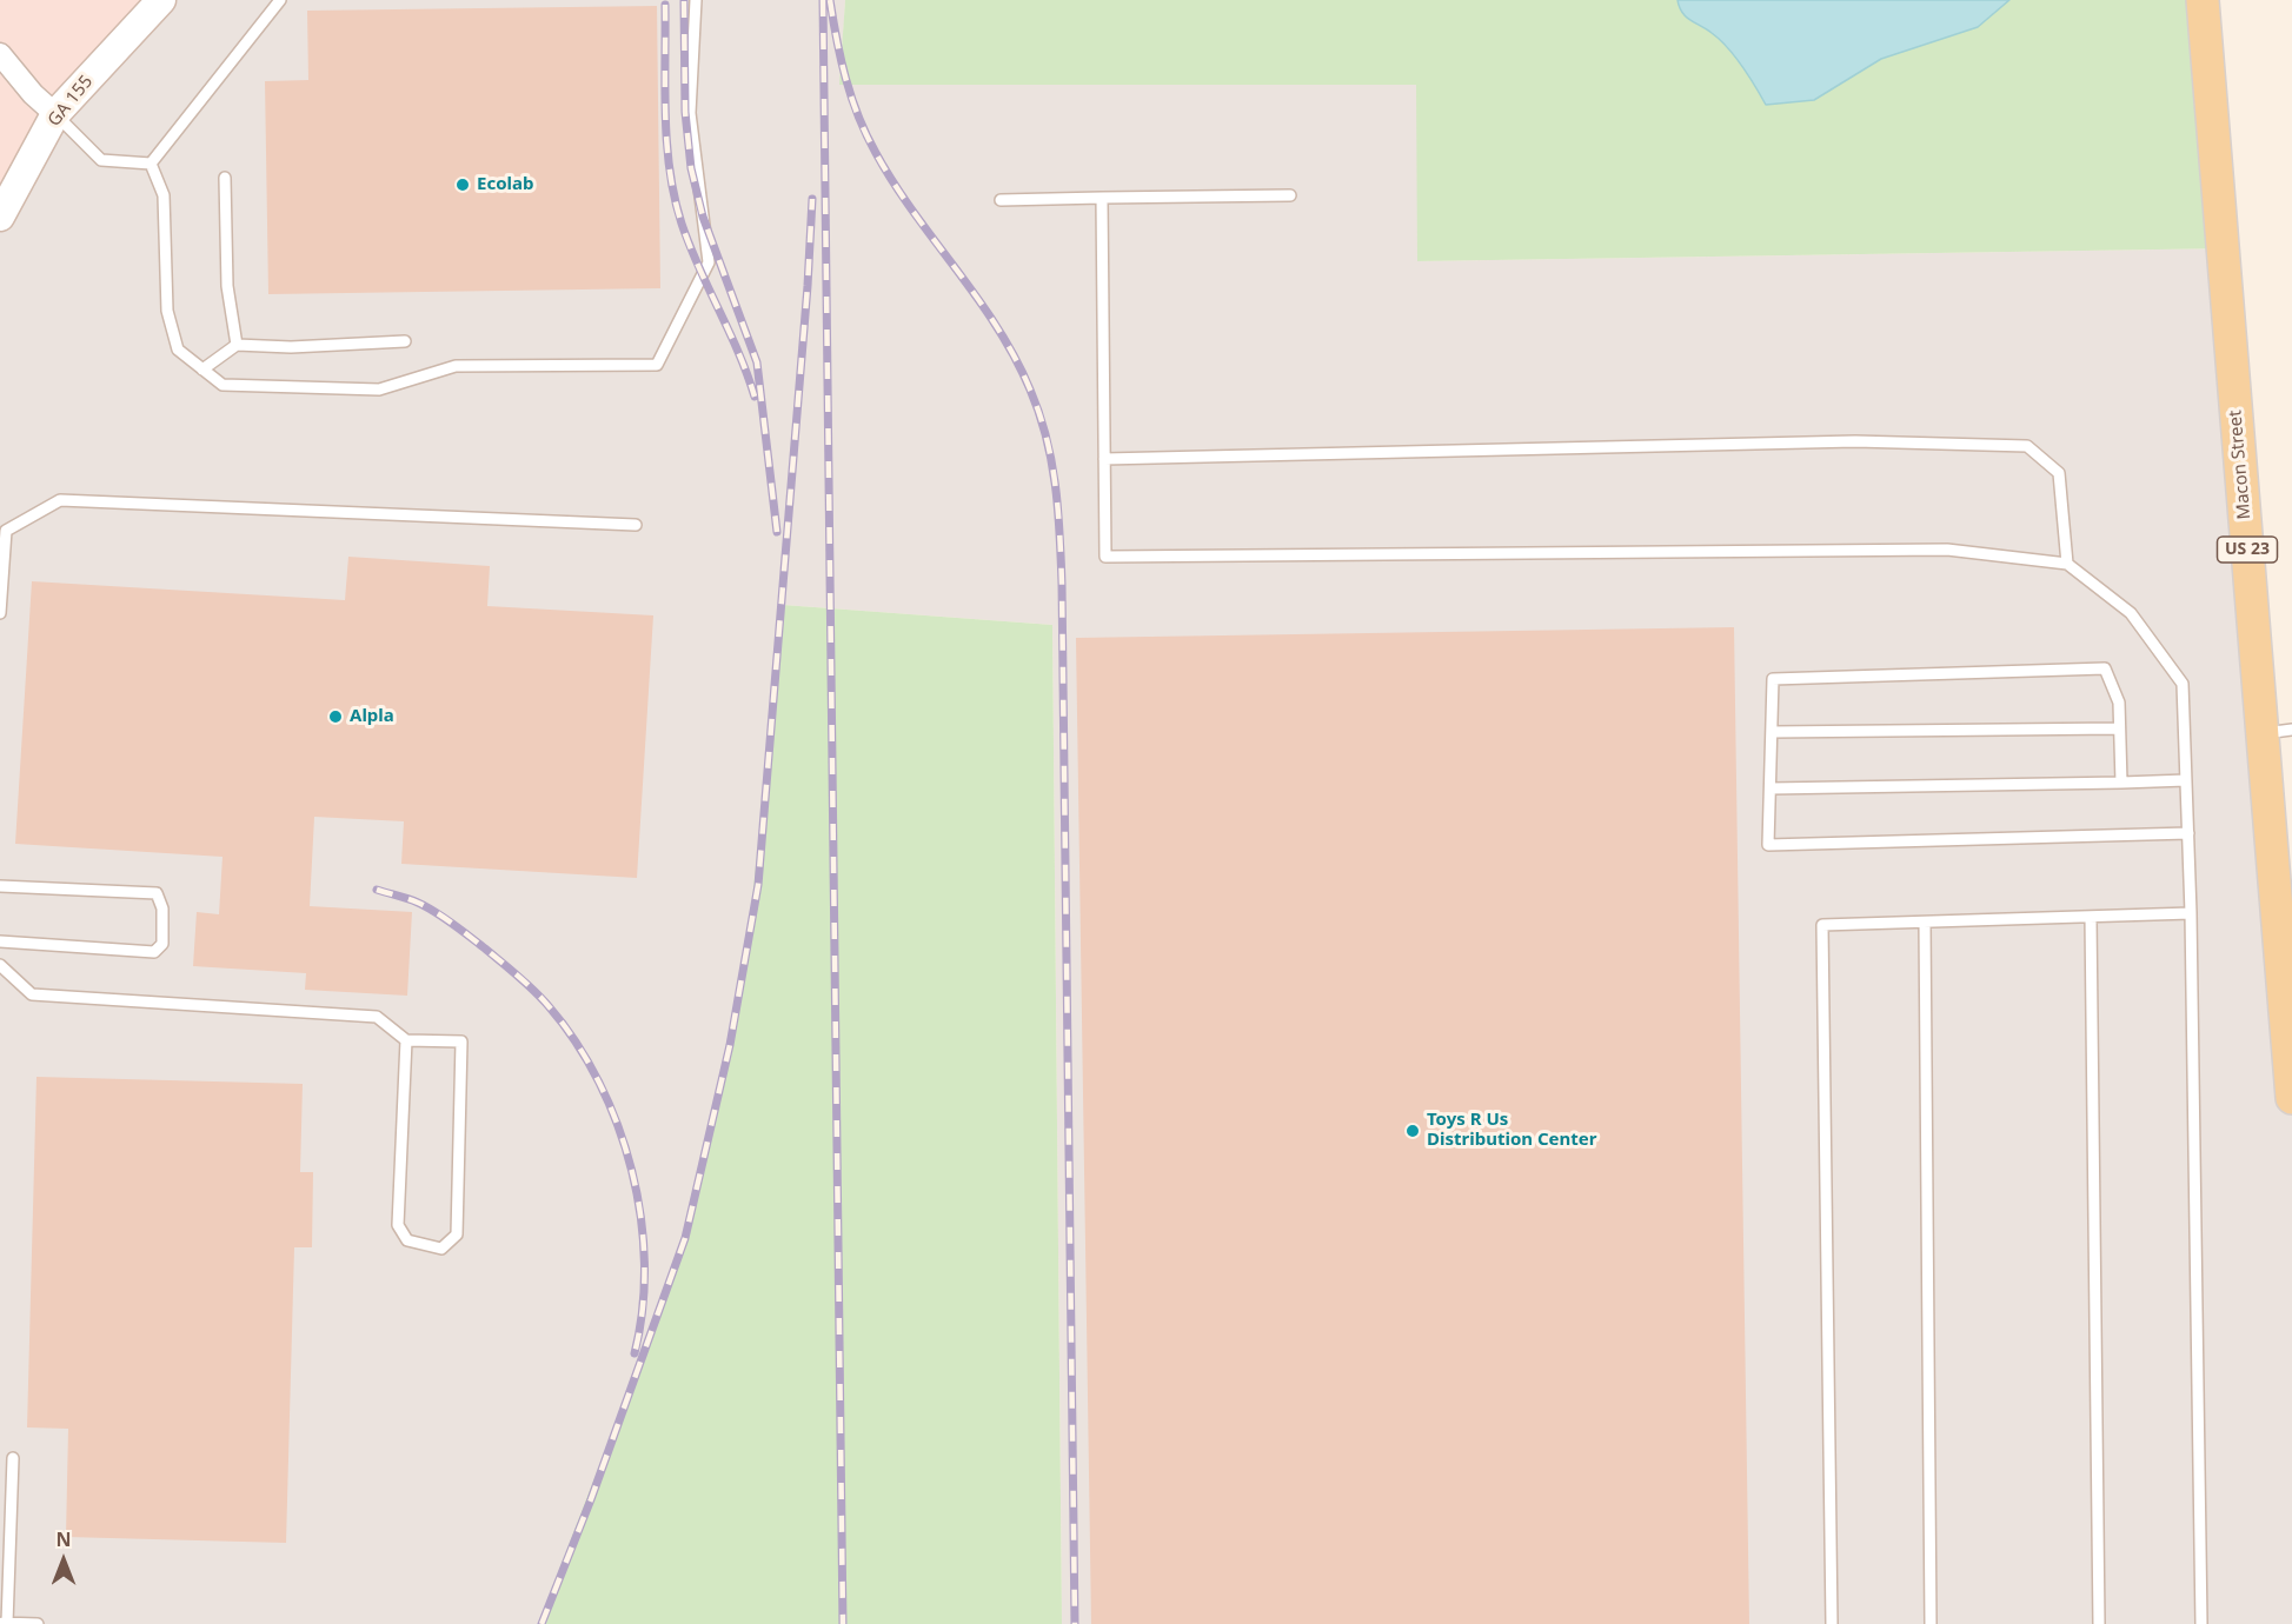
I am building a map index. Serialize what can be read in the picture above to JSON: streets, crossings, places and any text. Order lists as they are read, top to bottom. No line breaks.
{"streets":{"main road":["GA 155","Macon Street","US 23"]},"places":["Ecolab","Alpla","Toys R Us Distribution Center"],"north":"top"}
